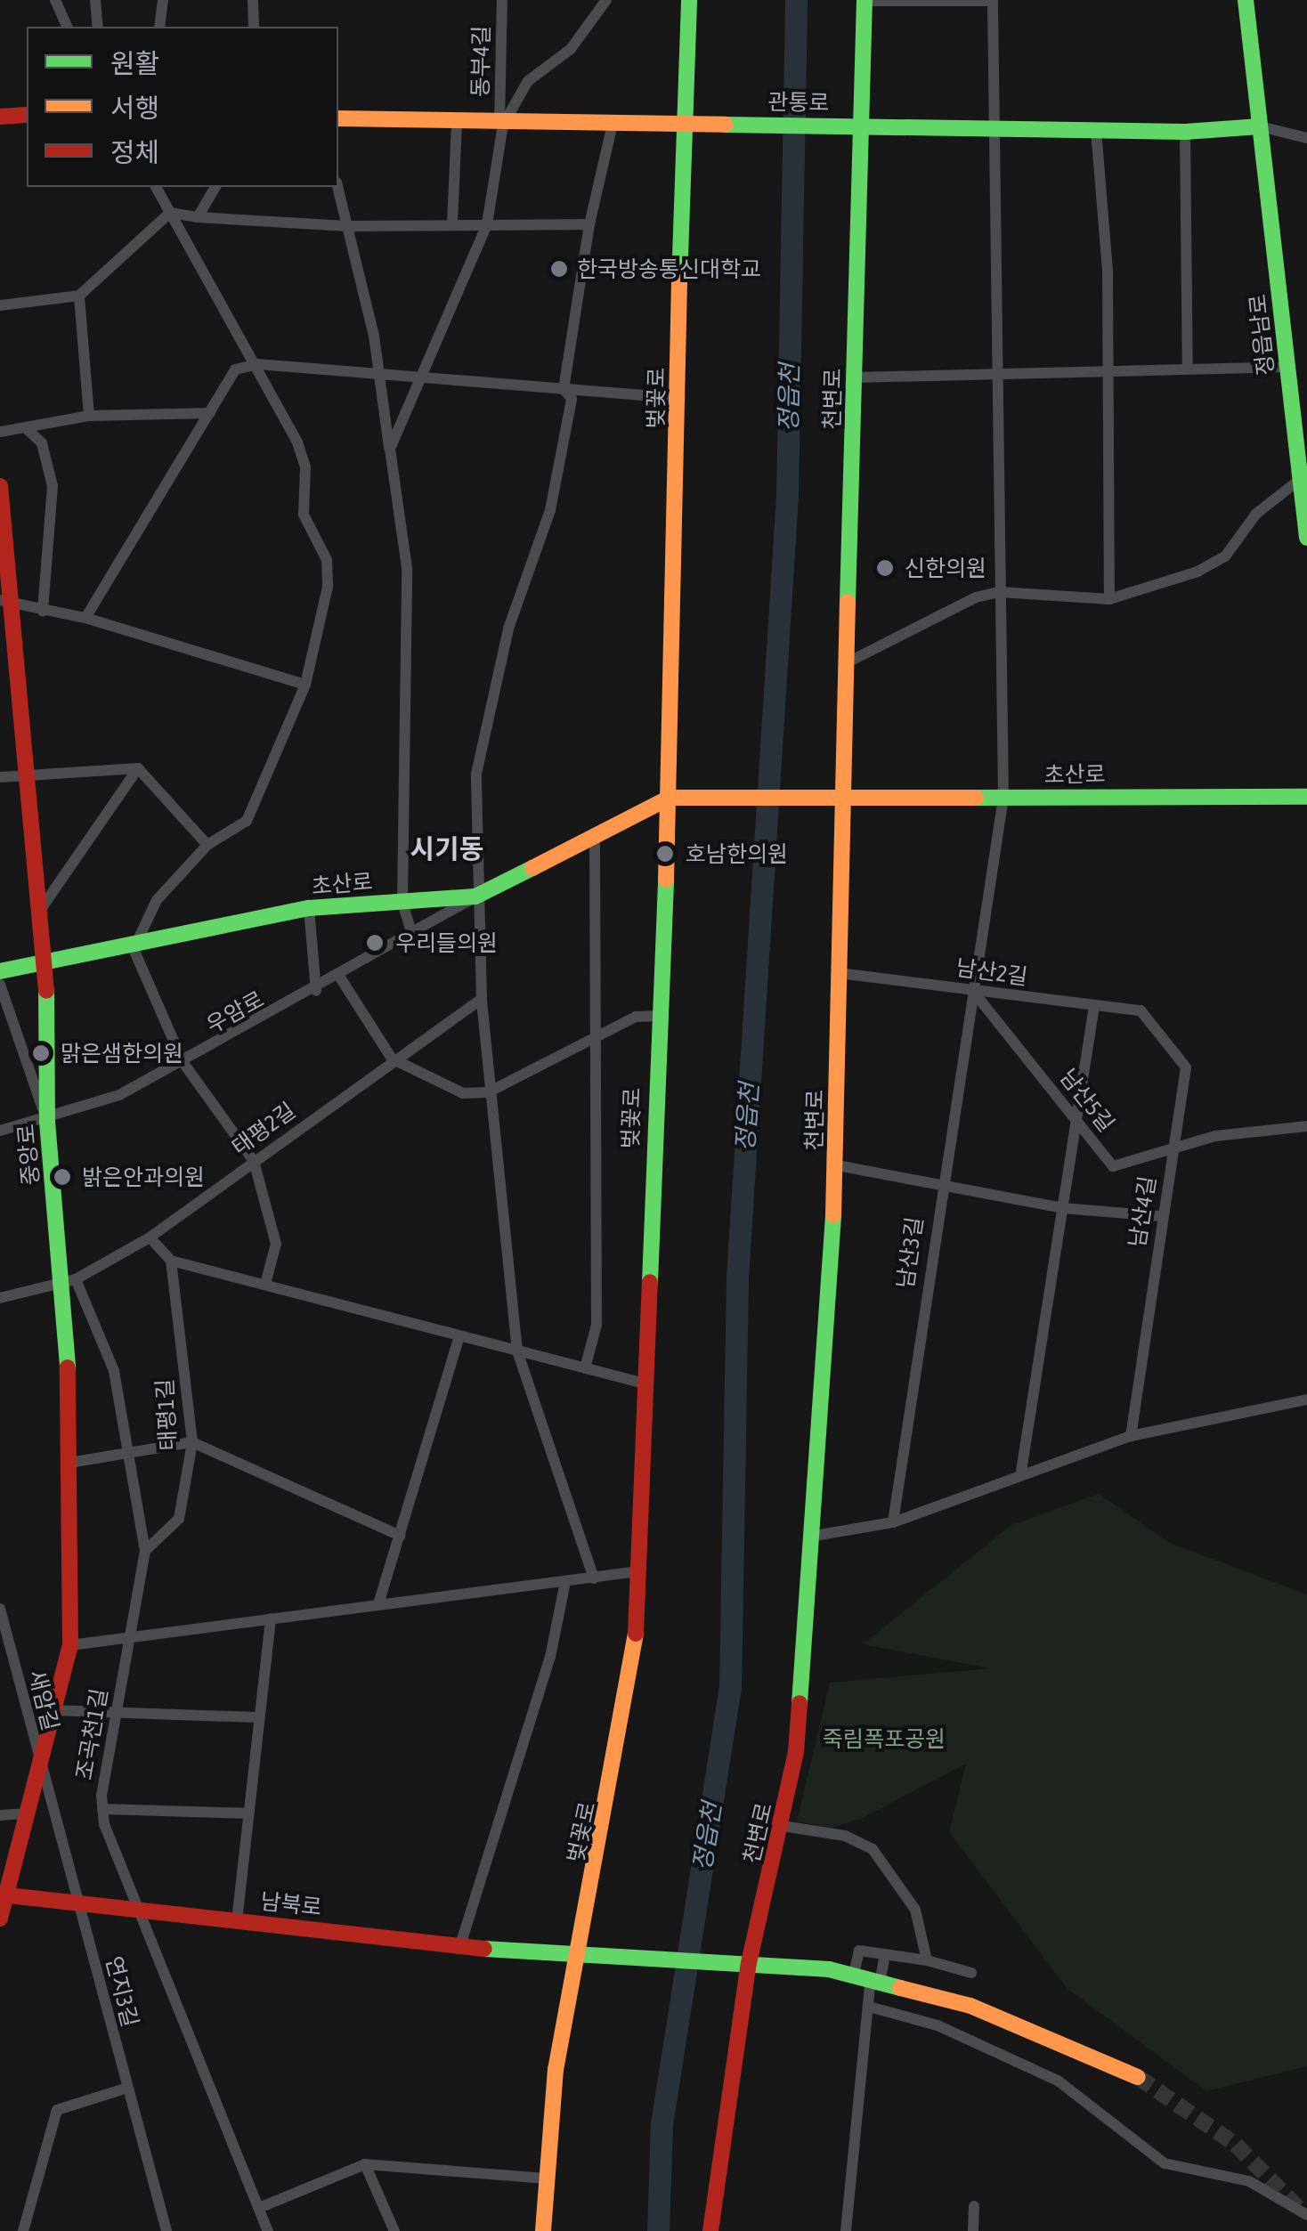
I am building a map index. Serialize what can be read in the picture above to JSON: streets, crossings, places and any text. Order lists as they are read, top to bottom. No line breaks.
{"streets":{"street":["동부4길","관통로","정읍남로","벚꽃로","천변로","초산로","남산2길","우암로","남산5길","태평2길","중앙로","남산4길","남산3길","태평1길","새암길","조곡천1길","남북로","연지3길"]},"crossings":[["동부4길","관통로"],["관통로","정읍남로"],["관통로","벚꽃로"],["관통로","천변로"],["관통로","남산3길"],["벚꽃로","초산로"],["벚꽃로","남북로"],["천변로","초산로"],["천변로","남산2길"],["천변로","남북로"],["초산로","우암로"],["초산로","중앙로"],["초산로","남산3길"],["남산2길","남산5길"],["남산2길","남산4길"],["남산2길","남산3길"],["우암로","중앙로"],["남산5길","남산4길"],["남산5길","남산3길"],["태평2길","중앙로"],["태평2길","조곡천1길"],["중앙로","새암길"],["중앙로","조곡천1길"],["중앙로","남북로"],["중앙로","연지3길"],["태평1길","조곡천1길"],["새암길","연지3길"],["조곡천1길","남북로"],["남북로","연지3길"]],"districts":["시기동"],"water":["정읍천"],"parks":["죽림폭포공원"],"places":["한국방송통신대학교","신한의원","호남한의원","우리들의원","맑은샘한의원","밝은안과의원"],"legend":["원활","서행","정체"]}
